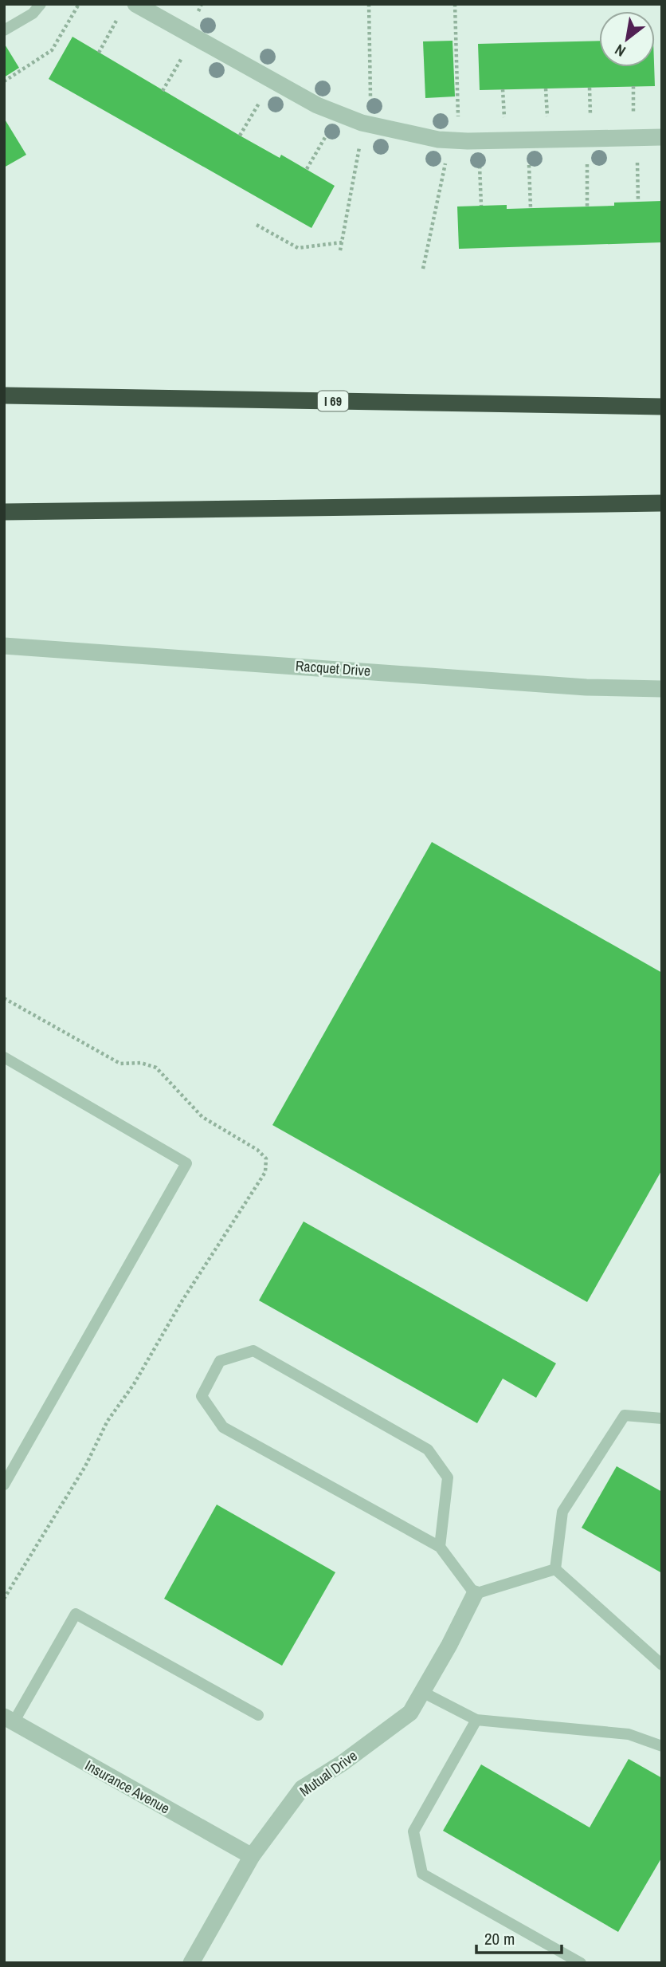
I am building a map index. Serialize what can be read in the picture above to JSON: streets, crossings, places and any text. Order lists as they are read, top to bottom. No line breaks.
{"streets":{"highway":["I 69"],"street":["Racquet Drive","Mutual Drive","Insurance Avenue"]},"crossings":[["Mutual Drive","Insurance Avenue"]],"scale_bar":"20 m","north":"bottom left"}
